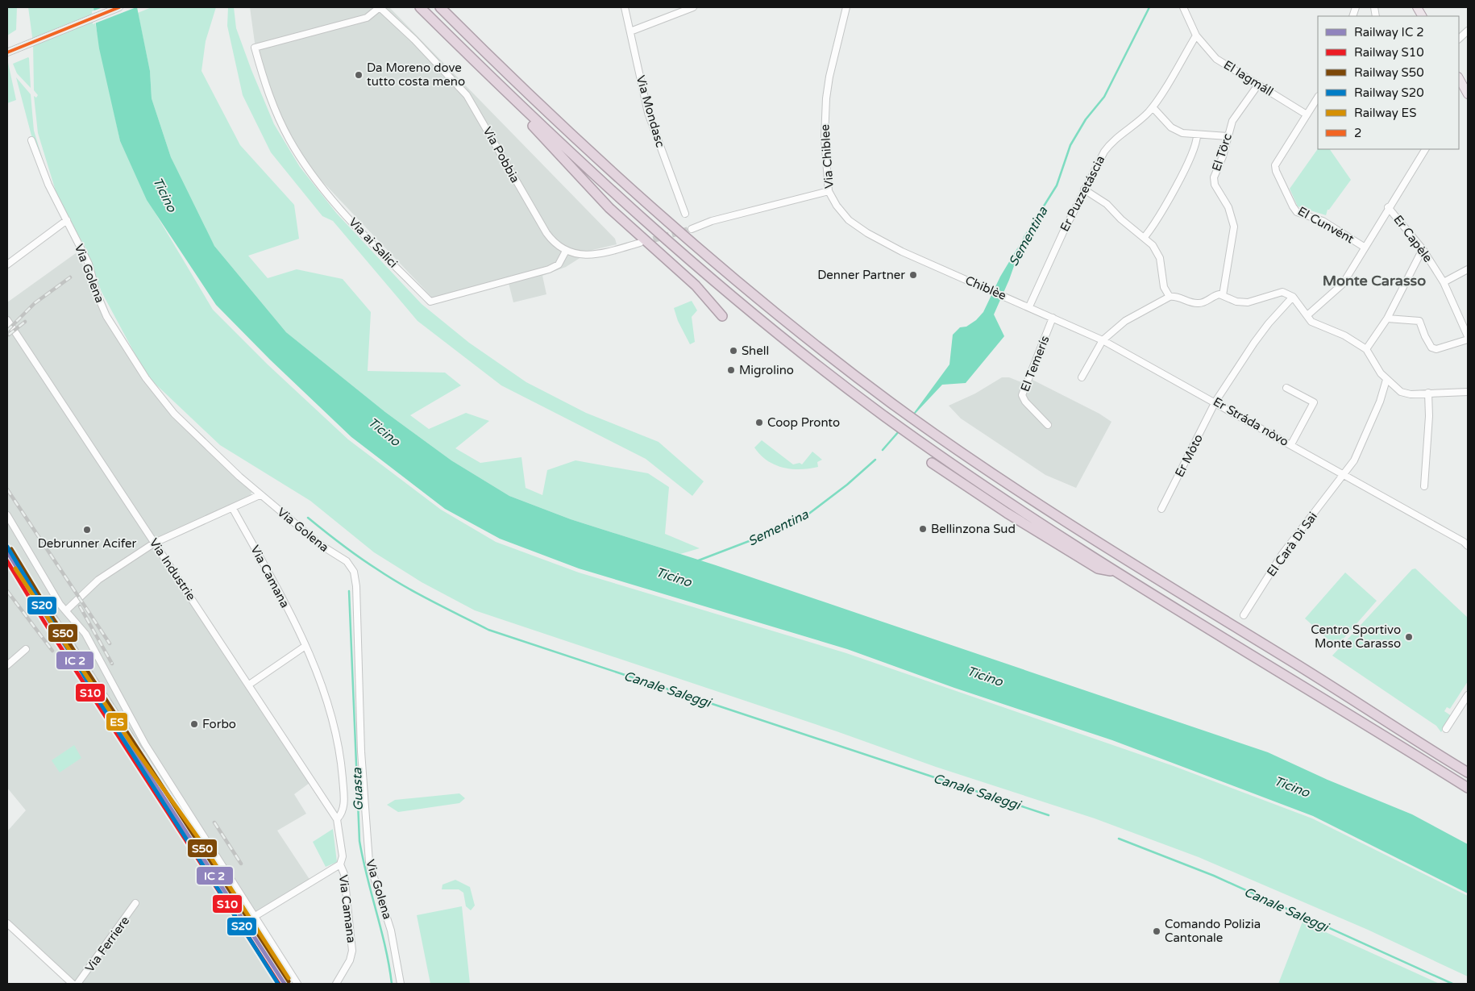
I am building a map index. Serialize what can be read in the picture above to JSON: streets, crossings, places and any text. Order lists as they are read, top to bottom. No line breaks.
{"streets":{"street":["El Iagmáll","Via Mondasc","El Törc","Via Pobbia","Via Chiblee","Er Puzzetáscia","El Cunvént","Er Capèle","Via ai Salici","Via Golena","Chiblèe","El Temerís","Er Stráda nòvo","Er Mòto","El Carà Di Sai","Via Industrie","Via Camana","Via Ferriere"]},"crossings":[["El Iagmáll","El Törc"],["El Iagmáll","Er Puzzetáscia"],["El Iagmáll","El Cunvént"],["Via Pobbia","Via ai Salici"],["Via Chiblee","Chiblèe"],["Er Puzzetáscia","Chiblèe"],["Er Puzzetáscia","Er Stráda nòvo"],["El Cunvént","Er Capèle"],["Chiblèe","Er Stráda nòvo"],["El Temerís","Er Stráda nòvo"],["Er Stráda nòvo","Er Mòto"],["Er Stráda nòvo","El Carà Di Sai"],["Via Industrie","Via Camana"]],"districts":["Monte Carasso"],"water":["Ticino","Sementina","Canale Saleggi","Guasta"],"places":["Da Moreno dove tutto costa meno","Denner Partner","Shell","Migrolino","Coop Pronto","Bellinzona Sud","Debrunner Acifer","Centro Sportivo Monte Carasso","Forbo","Comando Polizia Cantonale"],"lines":["transit line 2","rail line S20","rail line S50","rail line S10","rail line ES"],"legend":["Railway IC 2","Railway S10","Railway S50","Railway S20","Railway ES","2"]}
